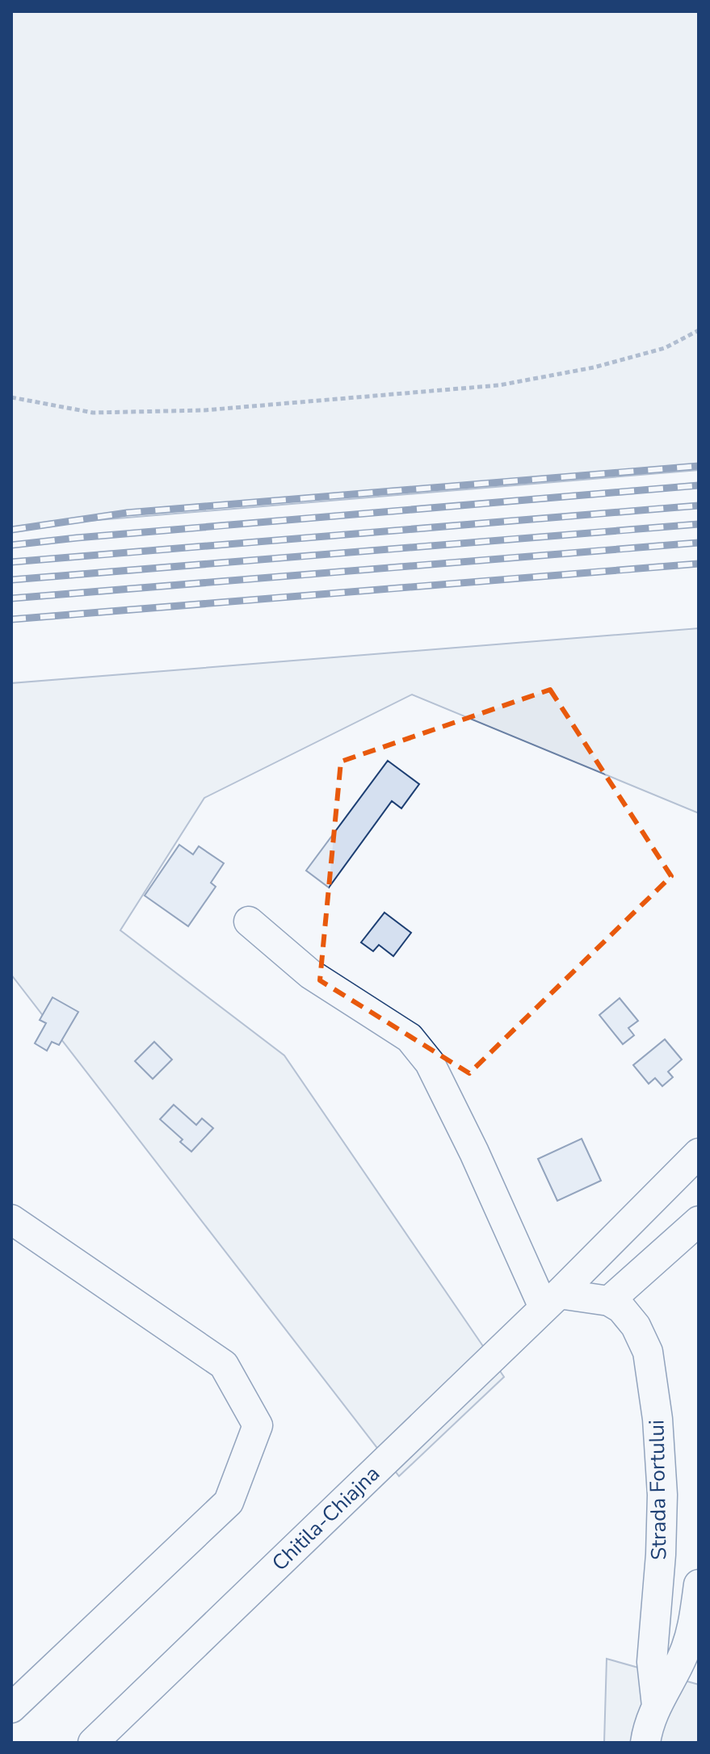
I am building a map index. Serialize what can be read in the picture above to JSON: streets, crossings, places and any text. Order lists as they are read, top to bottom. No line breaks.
{"streets":{"street":["Strada Fortului","Chitila-Chiajna"]}}
